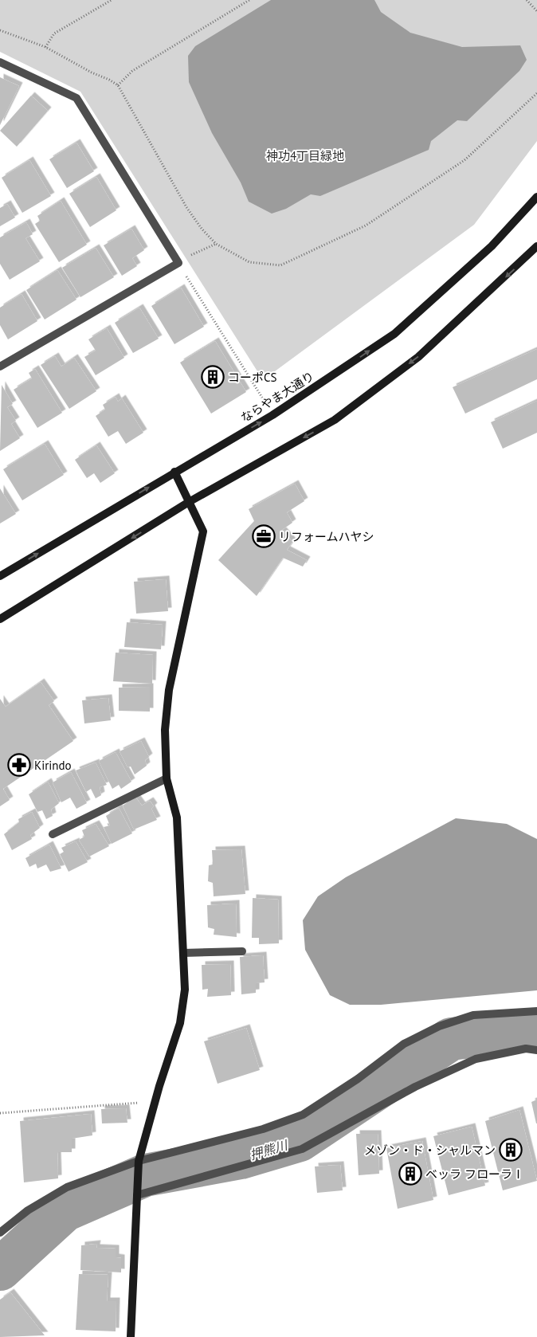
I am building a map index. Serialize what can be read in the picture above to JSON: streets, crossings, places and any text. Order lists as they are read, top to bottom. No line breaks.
{"streets":{"street":["ならやま大通り"]},"water":["押熊川"],"parks":["神功4丁目緑地"],"places":{"building":["コーポCS","メゾン・ド・シャルマン","ベッラ フローラⅠ"],"office":["リフォームハヤシ"],"pharmacy":["Kirindo"]}}
